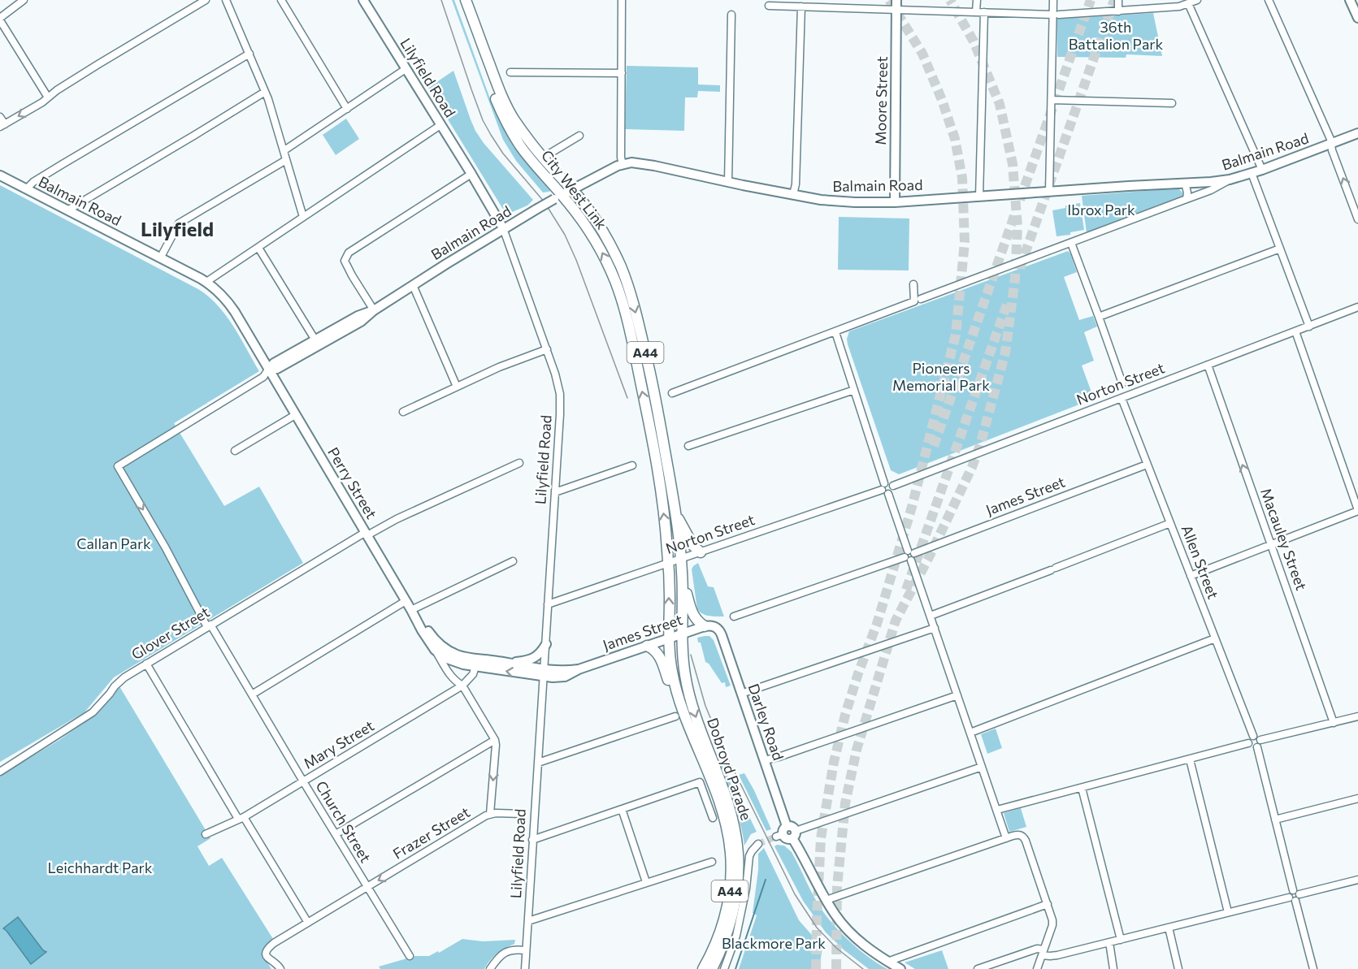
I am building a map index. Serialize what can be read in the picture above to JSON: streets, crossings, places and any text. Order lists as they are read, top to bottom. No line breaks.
{"streets":{"highway":["City West Link","A44","Dobroyd Parade"],"main road":["Lilyfield Road","Moore Street","Balmain Road","Perry Street","James Street","Darley Road"],"street":["Norton Street","Macauley Street","Allen Street","Glover Street","Mary Street","Church Street","Frazer Street"]},"crossings":[["Lilyfield Road","Balmain Road"],["Lilyfield Road","Norton Street"],["Lilyfield Road","James Street"],["Moore Street","Balmain Road"],["Balmain Road","City West Link"],["Balmain Road","Perry Street"],["Balmain Road","Church Street"],["City West Link","Norton Street"],["City West Link","James Street"],["City West Link","Dobroyd Parade"],["Norton Street","Macauley Street"],["Norton Street","Allen Street"],["Perry Street","Glover Street"],["Perry Street","Mary Street"],["Perry Street","Church Street"],["James Street","Allen Street"],["James Street","Darley Road"],["James Street","Dobroyd Parade"],["Glover Street","Church Street"],["Mary Street","Church Street"],["Church Street","Frazer Street"]],"one_way":["Macauley Street","Frazer Street"],"districts":["Lilyfield"],"parks":["36th Battalion Park","Ibrox Park","Pioneers Memorial Park","Callan Park","Leichhardt Park","Blackmore Park"]}
